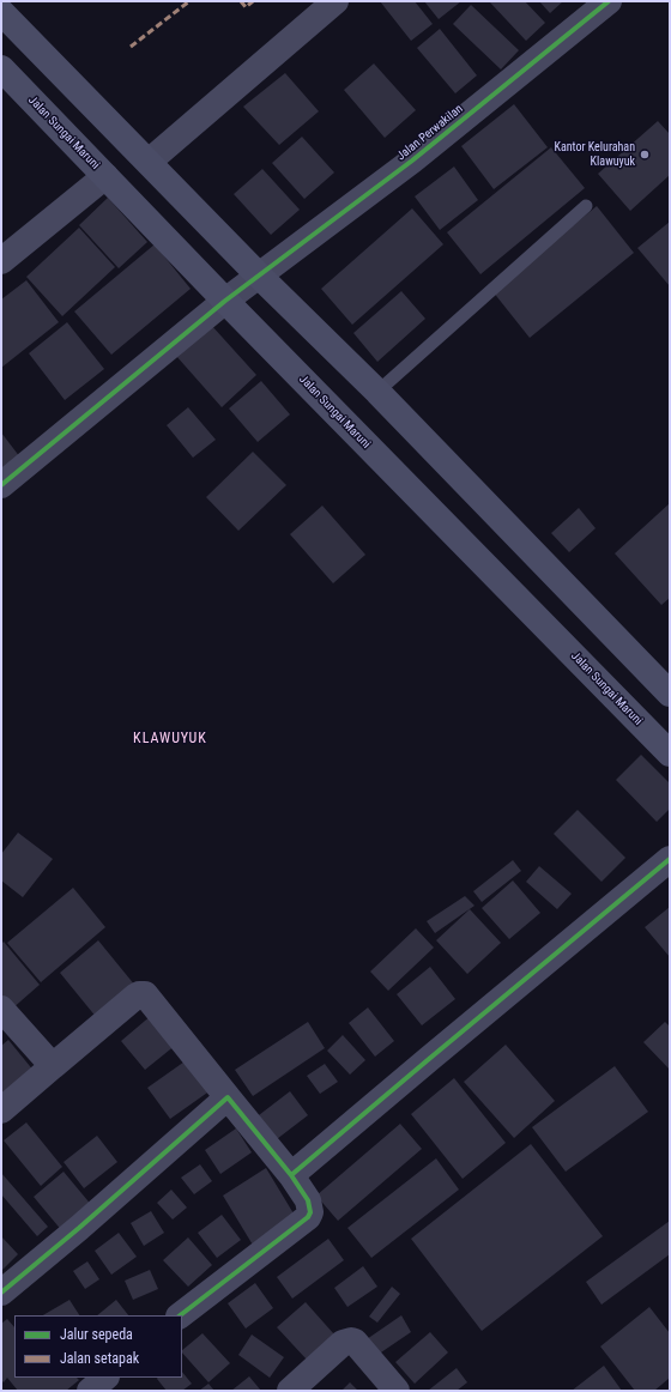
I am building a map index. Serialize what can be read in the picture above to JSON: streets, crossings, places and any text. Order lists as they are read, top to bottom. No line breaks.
{"streets":{"main road":["Jalan Sungai Maruni"],"street":["Jalan Perwakilan"]},"crossings":[["Jalan Sungai Maruni","Jalan Perwakilan"]],"districts":["KLAWUYUK"],"places":["Kantor Kelurahan Klawuyuk"],"legend":["Jalur sepeda","Jalan setapak"]}
